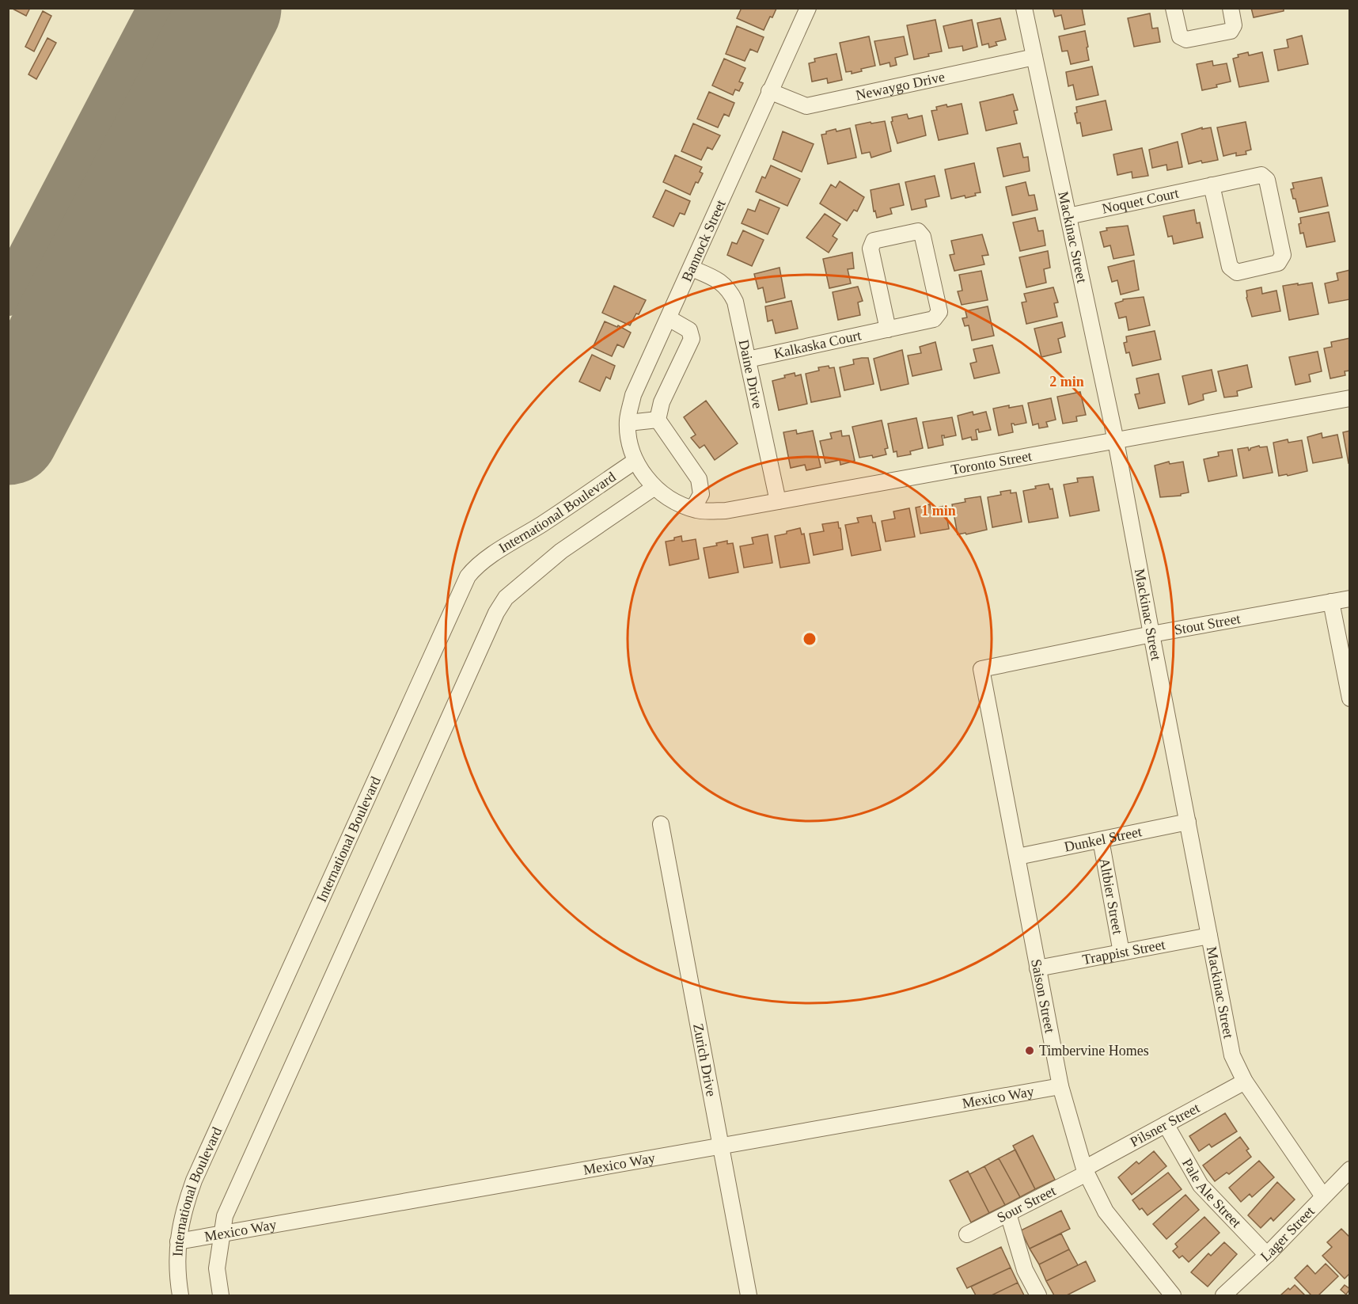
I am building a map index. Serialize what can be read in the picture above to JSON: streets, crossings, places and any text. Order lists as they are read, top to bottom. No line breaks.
{"streets":{"street":["Newaygo Drive","Noquet Court","Mackinac Street","Bannock Street","Kalkaska Court","Daine Drive","Toronto Street","International Boulevard","Stout Street","Dunkel Street","Altbier Street","Trappist Street","Saison Street","Zurich Drive","Mexico Way","Pilsner Street","Pale Ale Street","Sour Street","Lager Street"]},"crossings":[["Newaygo Drive","Mackinac Street"],["Newaygo Drive","Bannock Street"],["Noquet Court","Mackinac Street"],["Mackinac Street","Toronto Street"],["Mackinac Street","Stout Street"],["Mackinac Street","Dunkel Street"],["Mackinac Street","Trappist Street"],["Mackinac Street","Pilsner Street"],["Mackinac Street","Lager Street"],["Bannock Street","Daine Drive"],["Bannock Street","Toronto Street"],["Bannock Street","International Boulevard"],["Kalkaska Court","Daine Drive"],["Daine Drive","Toronto Street"],["International Boulevard","Mexico Way"],["Stout Street","Saison Street"],["Dunkel Street","Altbier Street"],["Dunkel Street","Saison Street"],["Altbier Street","Trappist Street"],["Trappist Street","Saison Street"],["Saison Street","Mexico Way"],["Saison Street","Pilsner Street"],["Saison Street","Sour Street"],["Zurich Drive","Mexico Way"],["Pilsner Street","Pale Ale Street"],["Pilsner Street","Sour Street"],["Pale Ale Street","Lager Street"]],"places":["Timbervine Homes"],"rings":["2 min","1 min"]}
